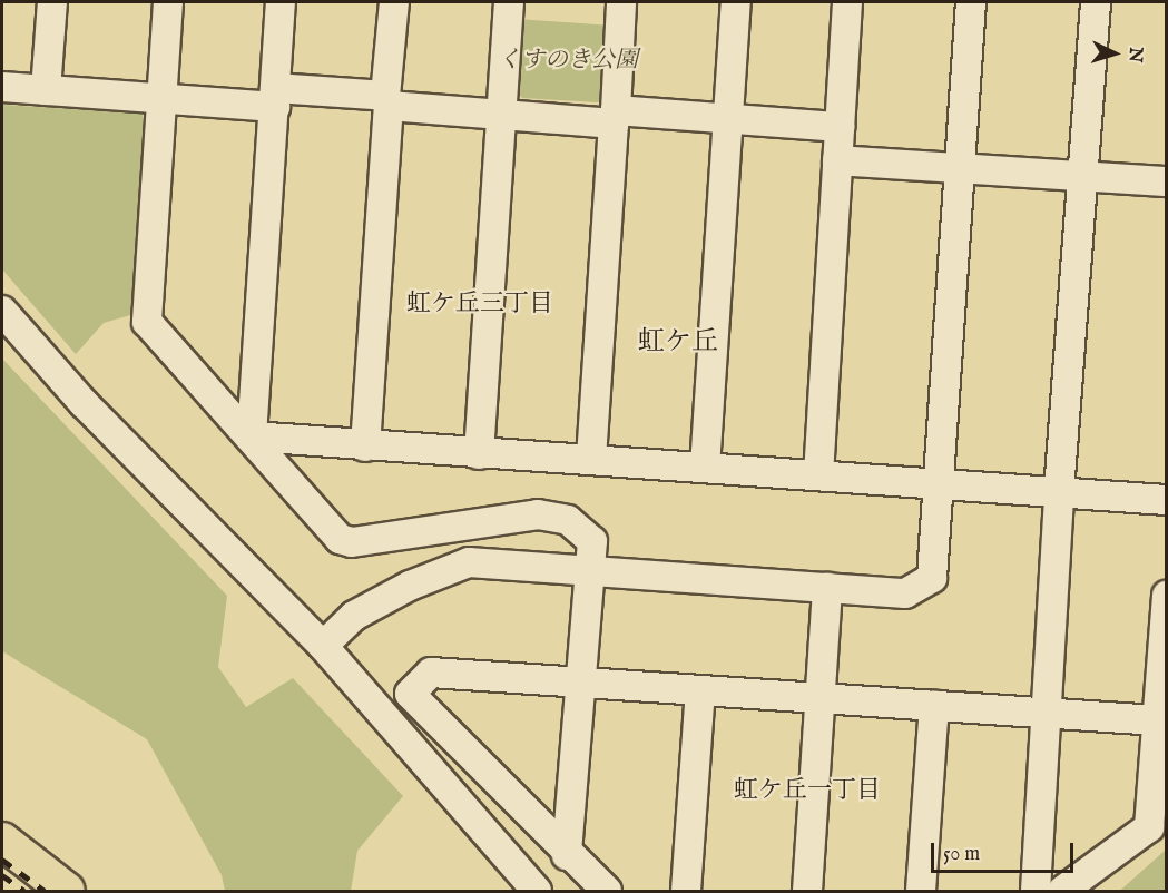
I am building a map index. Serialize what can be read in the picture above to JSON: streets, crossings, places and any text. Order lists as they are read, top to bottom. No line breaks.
{"districts":["虹ケ丘三丁目","虹ケ丘","虹ケ丘一丁目"],"parks":["くすのき公園"],"scale_bar":"50 m","north":"right"}
